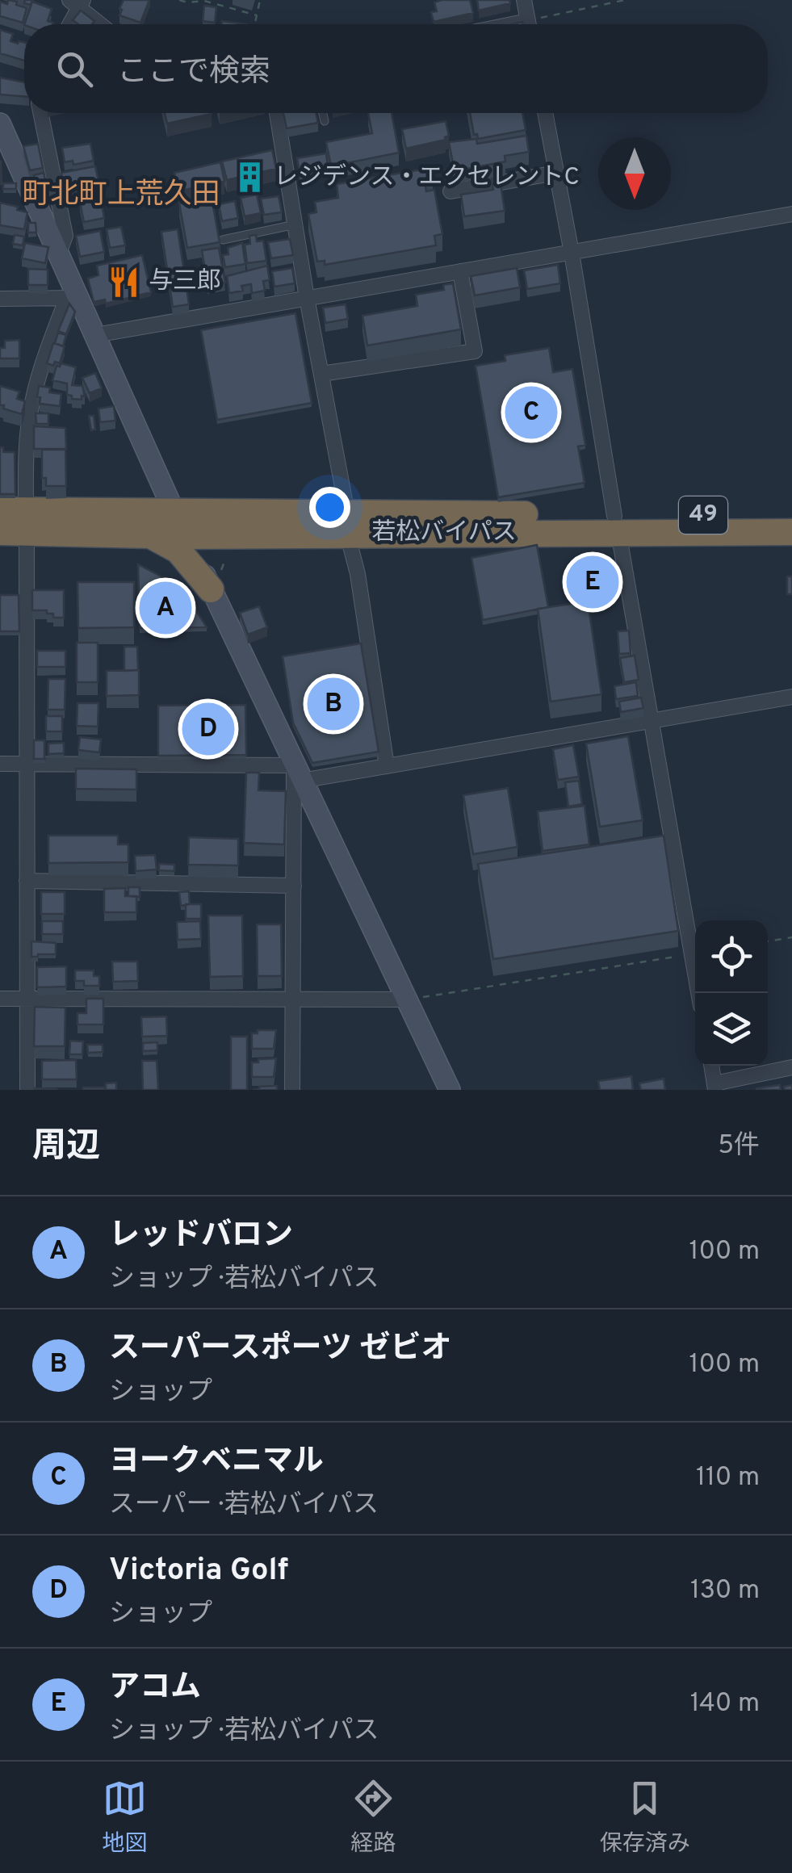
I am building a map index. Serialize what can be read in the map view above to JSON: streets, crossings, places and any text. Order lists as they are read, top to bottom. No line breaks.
{"streets":{"highway":["49","若松バイパス"]},"districts":["町北町上荒久田"],"places":{"building":["レジデンス・エクセレントC"],"restaurant":["与三郎"]},"north":"bottom","page":{"search":"ここで検索","pins":["C","E","A","B","D"],"heading":["周辺","5件"],"list":[{"mark":"A","name":"レッドバロン","note":"ショップ · 若松バイパス","value":"100 m"},{"mark":"B","name":"スーパースポーツ ゼビオ","note":"ショップ","value":"100 m"},{"mark":"C","name":"ヨークベニマル","note":"スーパー · 若松バイパス","value":"110 m"},{"mark":"D","name":"Victoria Golf","note":"ショップ","value":"130 m"},{"mark":"E","name":"アコム","note":"ショップ · 若松バイパス","value":"140 m"}],"nav":["地図","経路","保存済み"]}}
